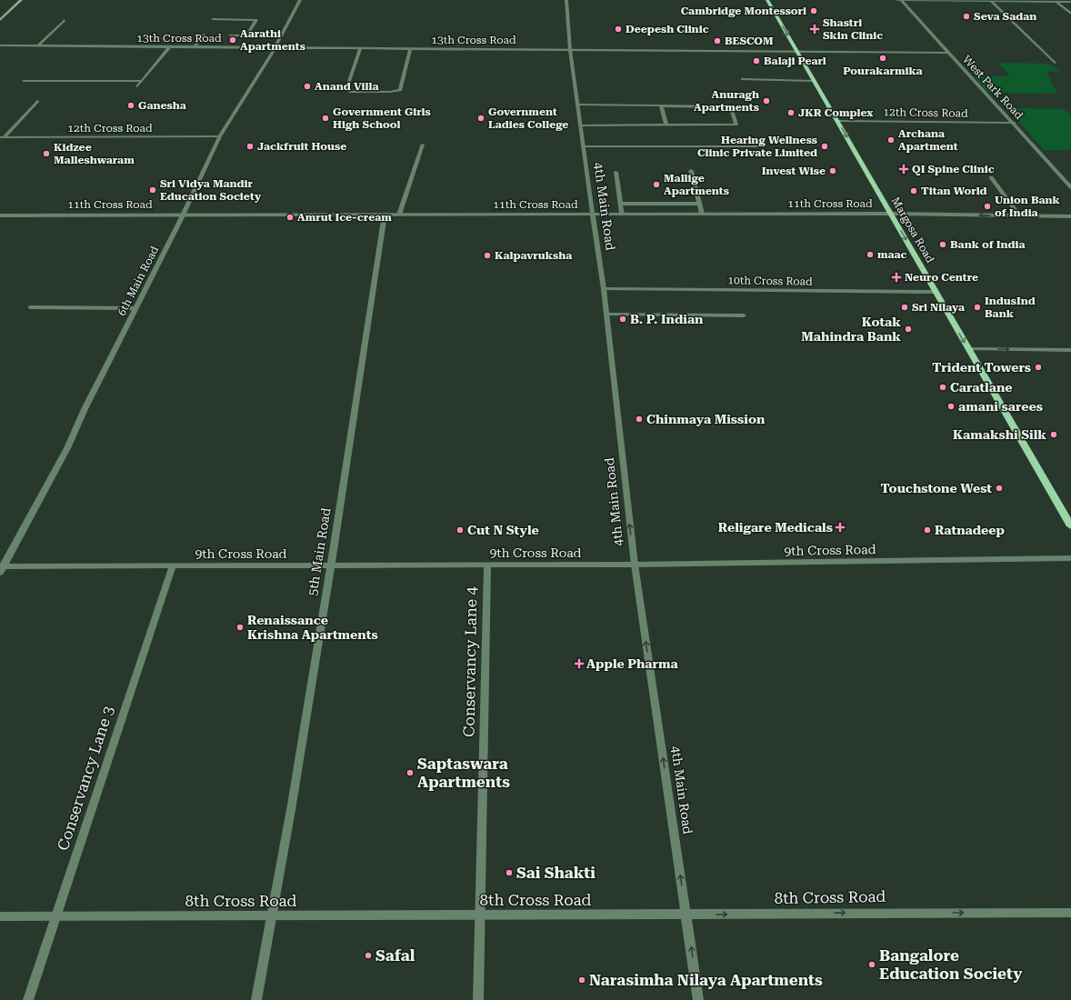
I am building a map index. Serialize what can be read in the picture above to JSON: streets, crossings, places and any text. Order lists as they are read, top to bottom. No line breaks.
{"streets":{"main road":["Margosa Road"],"street":["13th Cross Road","West Park Road","12th Cross Road","11th Cross Road","4th Main Road","6th Main Road","10th Cross Road","9th Cross Road","5th Main Road","Conservancy Lane 4","Conservancy Lane 3","8th Cross Road"]},"crossings":[["13th Cross Road","West Park Road"],["13th Cross Road","4th Main Road"],["13th Cross Road","Margosa Road"],["13th Cross Road","6th Main Road"],["West Park Road","12th Cross Road"],["12th Cross Road","Margosa Road"],["12th Cross Road","6th Main Road"],["11th Cross Road","4th Main Road"],["11th Cross Road","Margosa Road"],["11th Cross Road","6th Main Road"],["11th Cross Road","5th Main Road"],["4th Main Road","10th Cross Road"],["4th Main Road","9th Cross Road"],["4th Main Road","8th Cross Road"],["Margosa Road","10th Cross Road"],["6th Main Road","9th Cross Road"],["9th Cross Road","5th Main Road"],["9th Cross Road","Conservancy Lane 4"],["9th Cross Road","Conservancy Lane 3"],["5th Main Road","8th Cross Road"],["Conservancy Lane 4","8th Cross Road"],["Conservancy Lane 3","8th Cross Road"]],"one_way":["4th Main Road","Margosa Road","8th Cross Road"],"places":{"other":["Cambridge Montessori","Seva Sadan","Deepesh Clinic","Aarathi Apartments","BESCOM","Pourakarmika","Balaji Pearl","Anand Villa","Anuragh Apartments","Ganesha","JKR Complex","Government Girls High School","Government Ladies College","Archana Apartment","Jackfruit House","Hearing Wellness Clinic Private Limited","Kidzee Malleshwaram","Invest Wise","Mallige Apartments","Sri Vidya Mandir Education Society","Titan World","Union Bank of India","Amrut Ice-cream","Bank of India","maac","Kalpavruksha","Sri Nilaya","IndusInd Bank","B. P. Indian","Kotak Mahindra Bank","Trident Towers","Caratlane","amani sarees","Chinmaya Mission","Kamakshi Silk","Touchstone West","Cut N Style","Ratnadeep","Renaissance Krishna Apartments","Saptaswara Apartments","Sai Shakti","Safal","Bangalore Education Society","Narasimha Nilaya Apartments"],"health":["Shastri Skin Clinic","QI Spine Clinic","Neuro Centre","Religare Medicals","Apple Pharma"]}}
